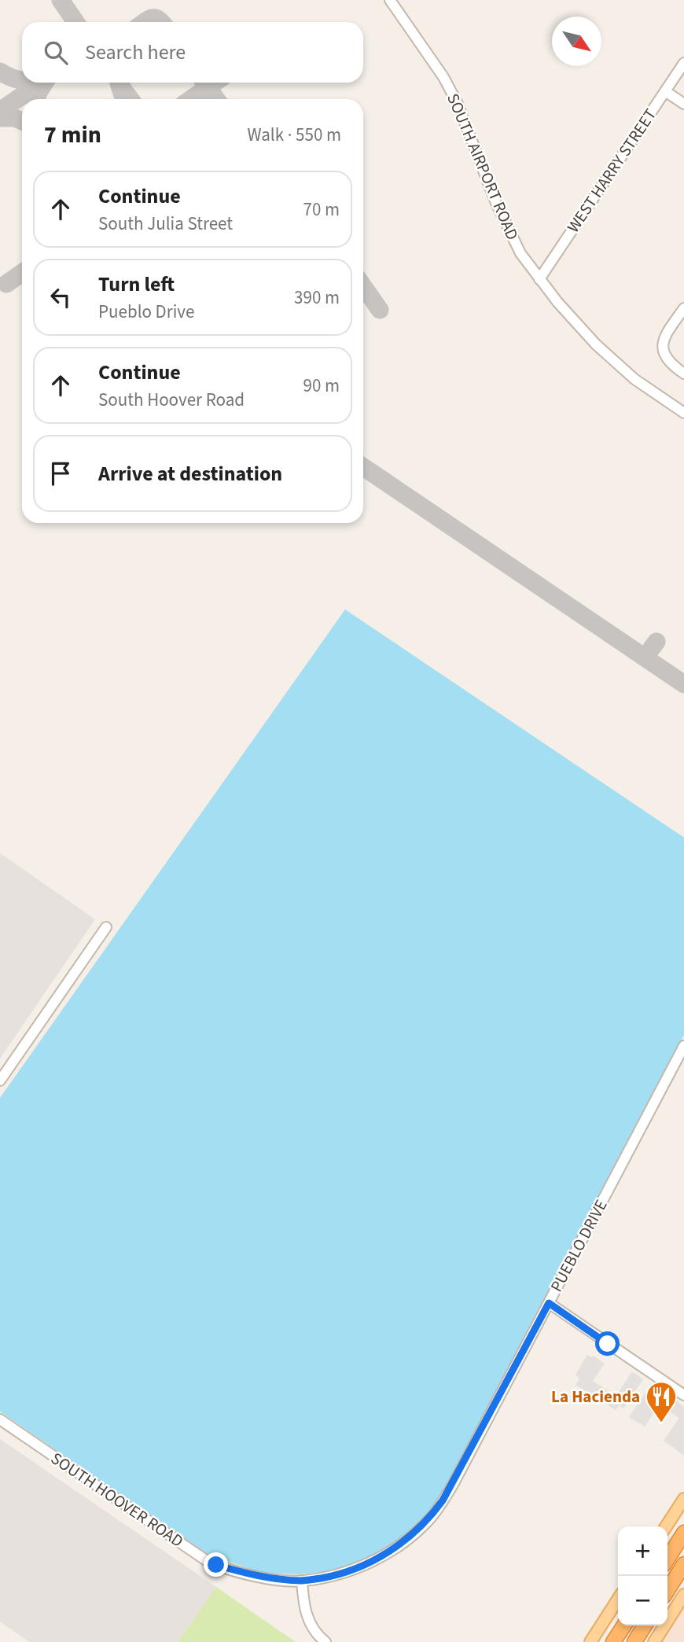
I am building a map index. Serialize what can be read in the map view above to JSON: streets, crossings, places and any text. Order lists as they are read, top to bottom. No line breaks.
{"streets":{"street":["SOUTH AIRPORT ROAD","WEST HARRY STREET","PUEBLO DRIVE","SOUTH HOOVER ROAD"]},"crossings":[["SOUTH AIRPORT ROAD","WEST HARRY STREET"],["PUEBLO DRIVE","SOUTH HOOVER ROAD"]],"places":{"restaurant":["La Hacienda"]},"north":"bottom right","page":{"search":"Search here","heading":["7 min","Walk · 550 m"],"list":[["Continue","South Julia Street","70 m"],["Turn left","Pueblo Drive","390 m"],["Continue","South Hoover Road","90 m"],"Arrive at destination"],"map_buttons":["+","−"]}}
